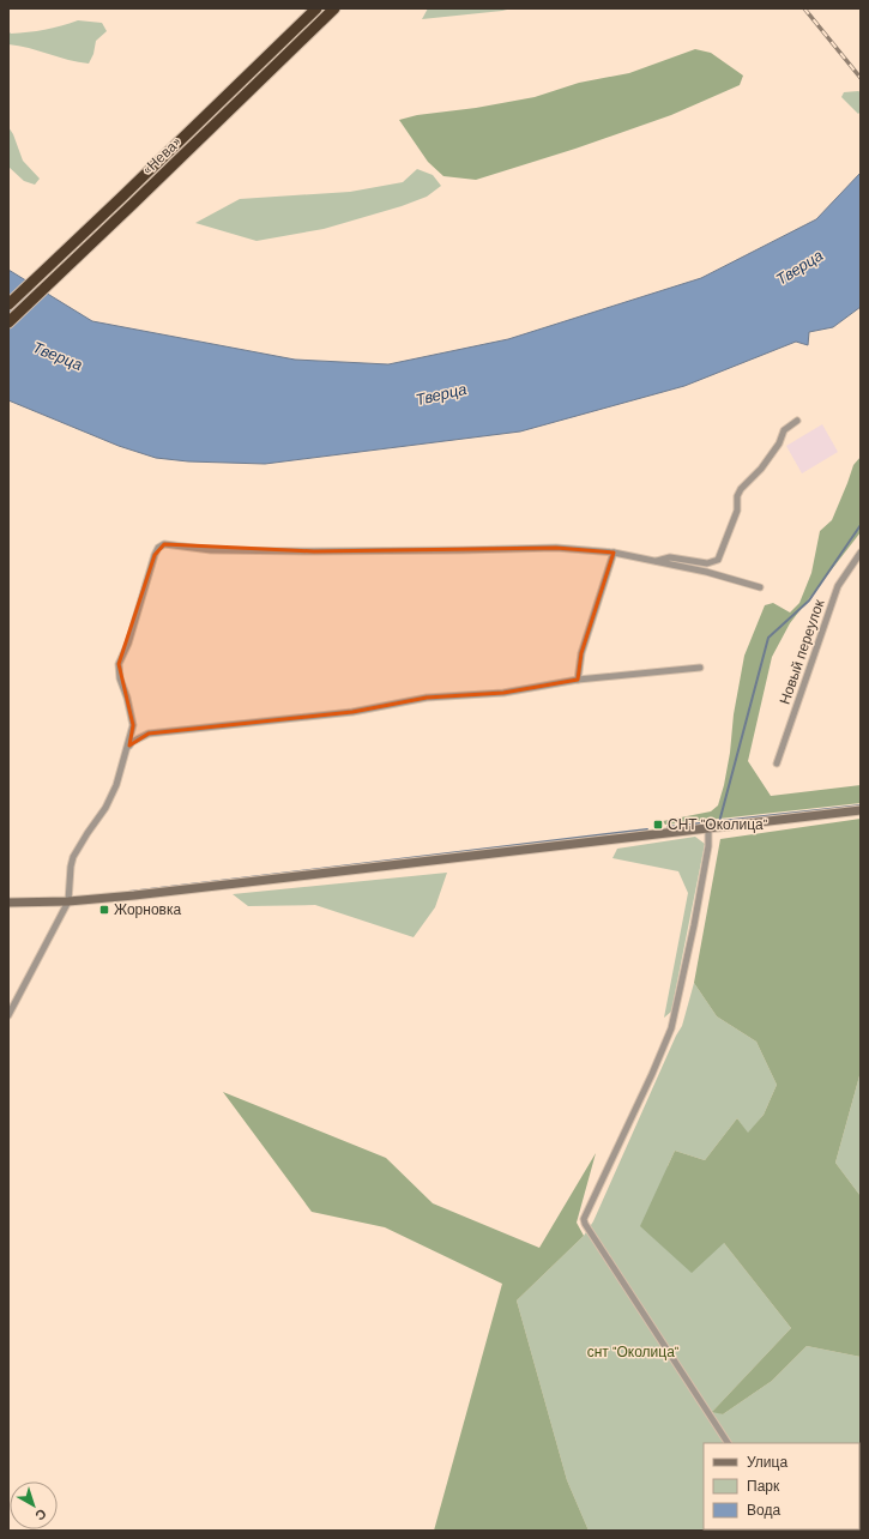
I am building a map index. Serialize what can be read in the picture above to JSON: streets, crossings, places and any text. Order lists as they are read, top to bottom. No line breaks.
{"streets":{"highway":["«Нева»"],"street":["Новый переулок"]},"water":["Тверца"],"parks":["снт \"Околица\""],"places":{"transit":["СНТ \"Околица\"","Жорновка"]},"legend":["Улица","Парк","Вода"],"north":"bottom right"}
